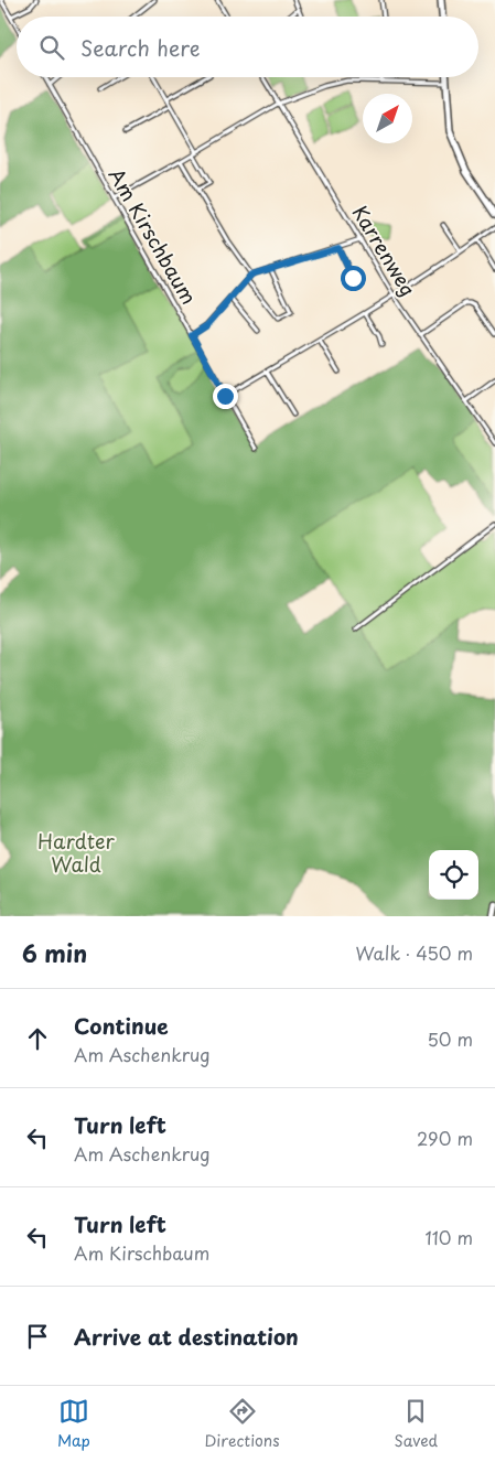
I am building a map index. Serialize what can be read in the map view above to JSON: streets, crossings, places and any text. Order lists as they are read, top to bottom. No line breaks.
{"streets":{"street":["Am Kirschbaum","Karrenweg"]},"parks":["Hardter Wald"],"north":"top right","page":{"search":"Search here","heading":["6 min","Walk · 450 m"],"list":[["Continue","Am Aschenkrug","50 m"],["Turn left","Am Aschenkrug","290 m"],["Turn left","Am Kirschbaum","110 m"],"Arrive at destination"],"nav":["Map","Directions","Saved"]}}
